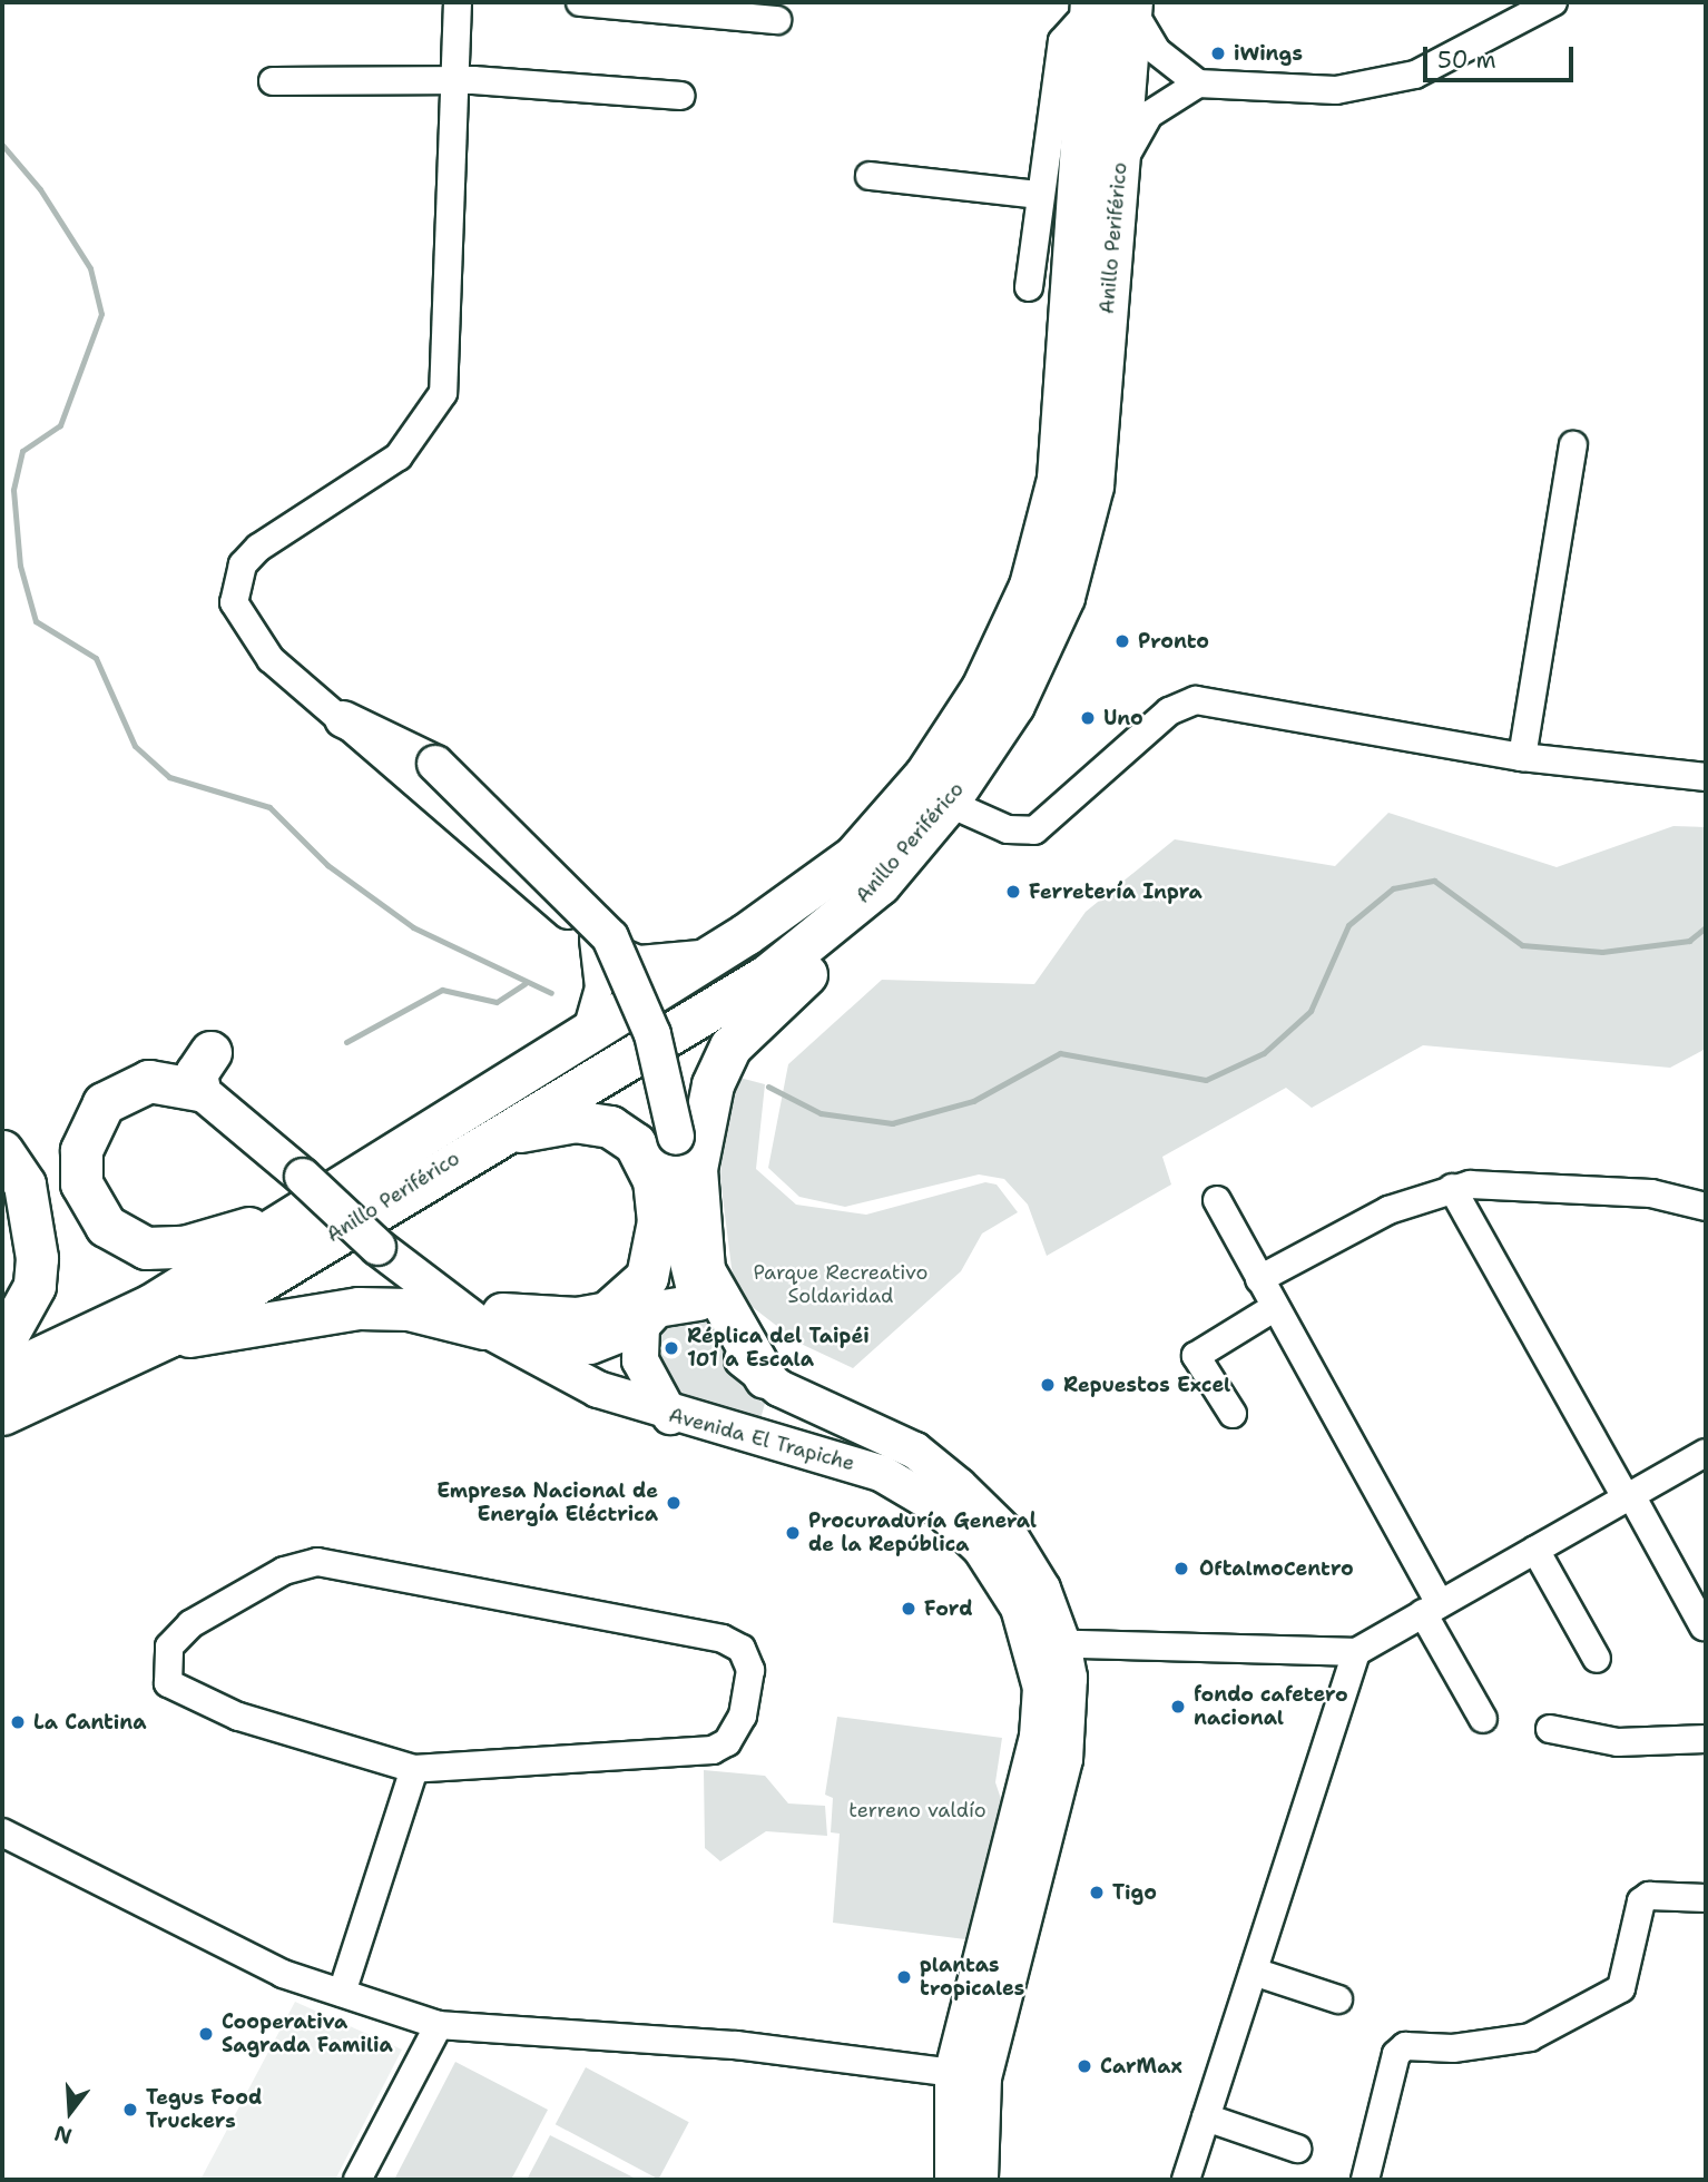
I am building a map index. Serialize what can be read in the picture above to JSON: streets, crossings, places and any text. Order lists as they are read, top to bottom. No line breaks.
{"streets":{"highway":["Anillo Periférico"],"main road":["Avenida El Trapiche"]},"parks":["Parque Recreativo Soldaridad","terreno valdío"],"places":["iWings","Pronto","Uno","Ferretería Inpra","Réplica del Taipéi 101 a Escala","Repuestos Excel","Empresa Nacional de Energía Eléctrica","Procuraduría General de la República","OftalmoCentro","Ford","fondo cafetero nacional","La Cantina","Tigo","plantas tropicales","Cooperativa Sagrada Familia","CarMax","Tegus Food Truckers"],"scale_bar":"50 m","north":"bottom"}
